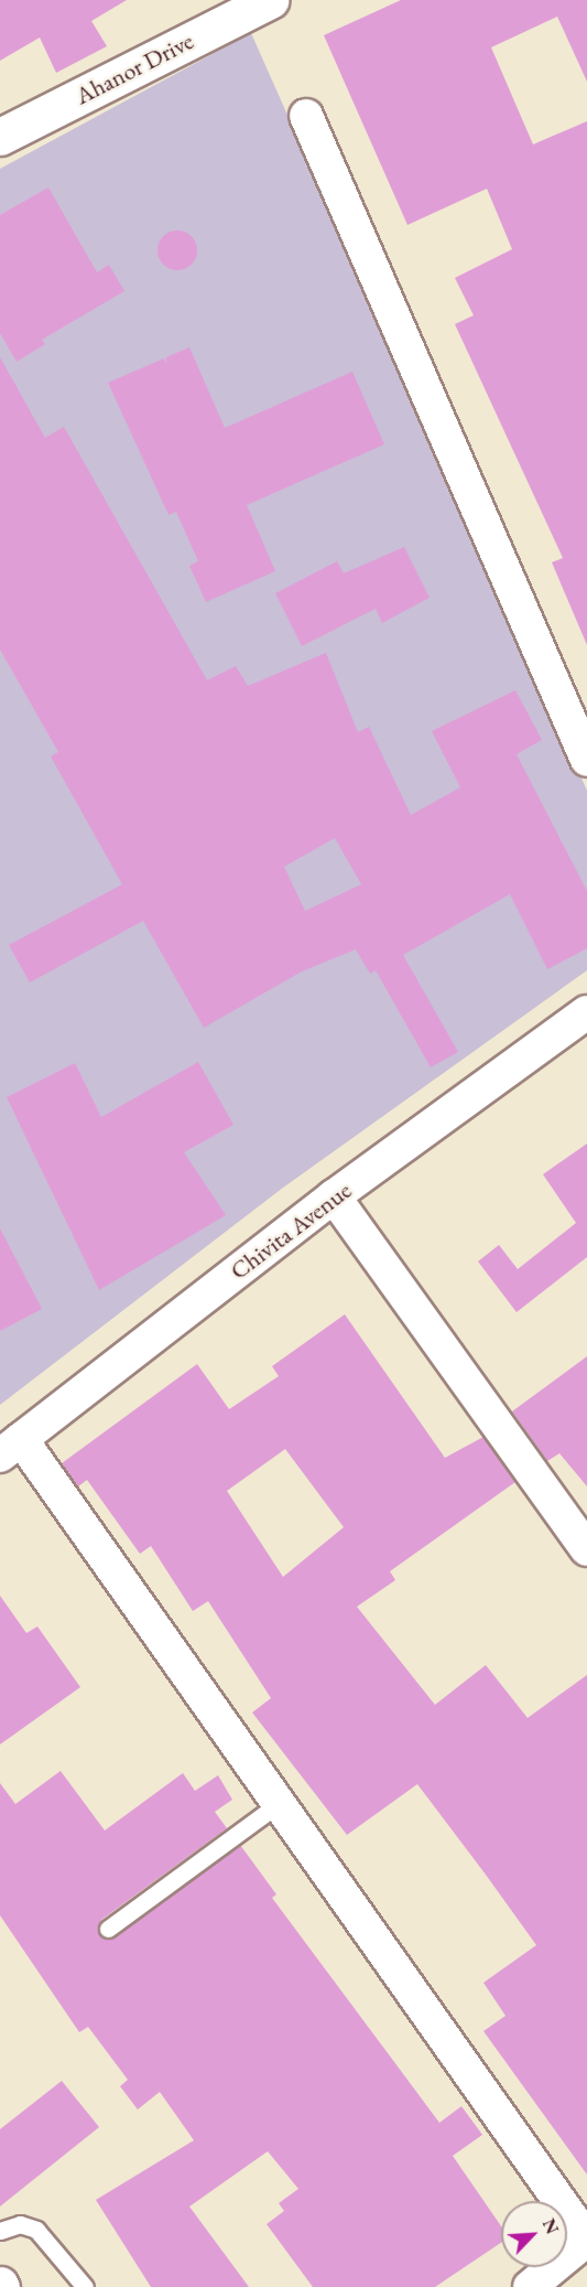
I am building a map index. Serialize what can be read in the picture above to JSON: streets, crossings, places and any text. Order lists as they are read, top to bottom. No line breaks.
{"streets":{"street":["Ahanor Drive","Chivita Avenue"]},"north":"top right"}
